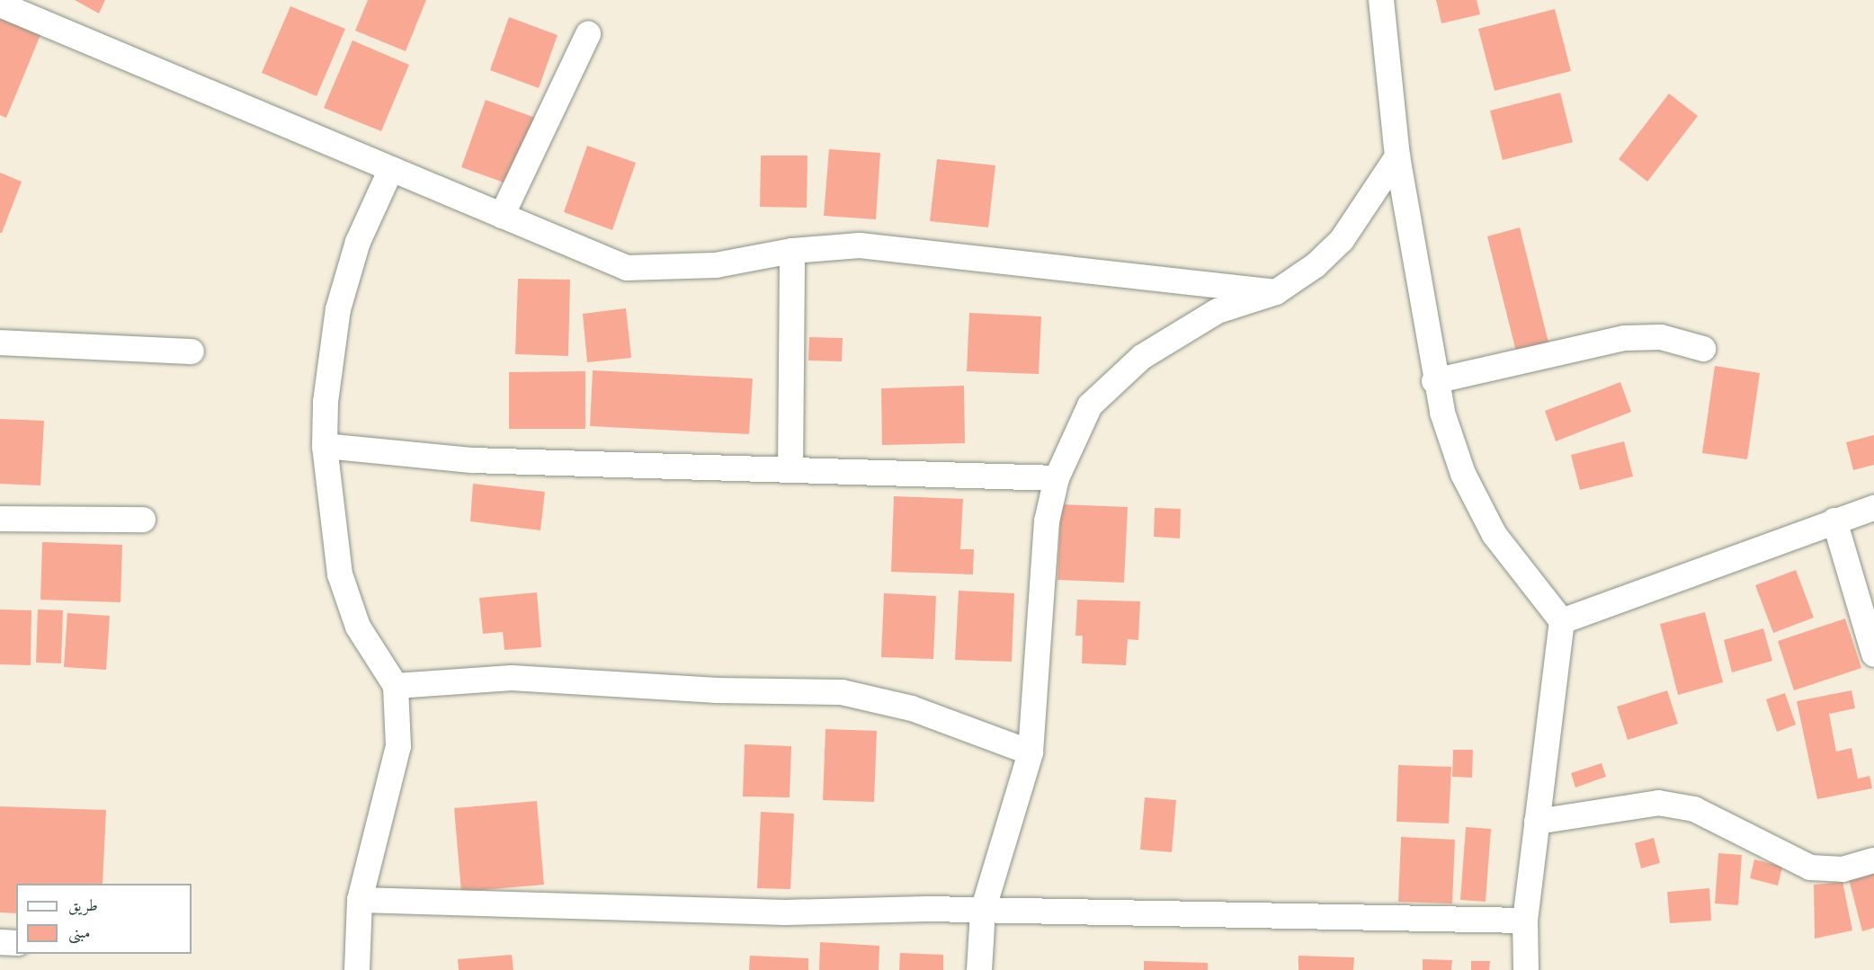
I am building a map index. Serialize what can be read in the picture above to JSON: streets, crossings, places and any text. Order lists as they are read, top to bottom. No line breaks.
{"legend":["طريق","مبنى"]}
